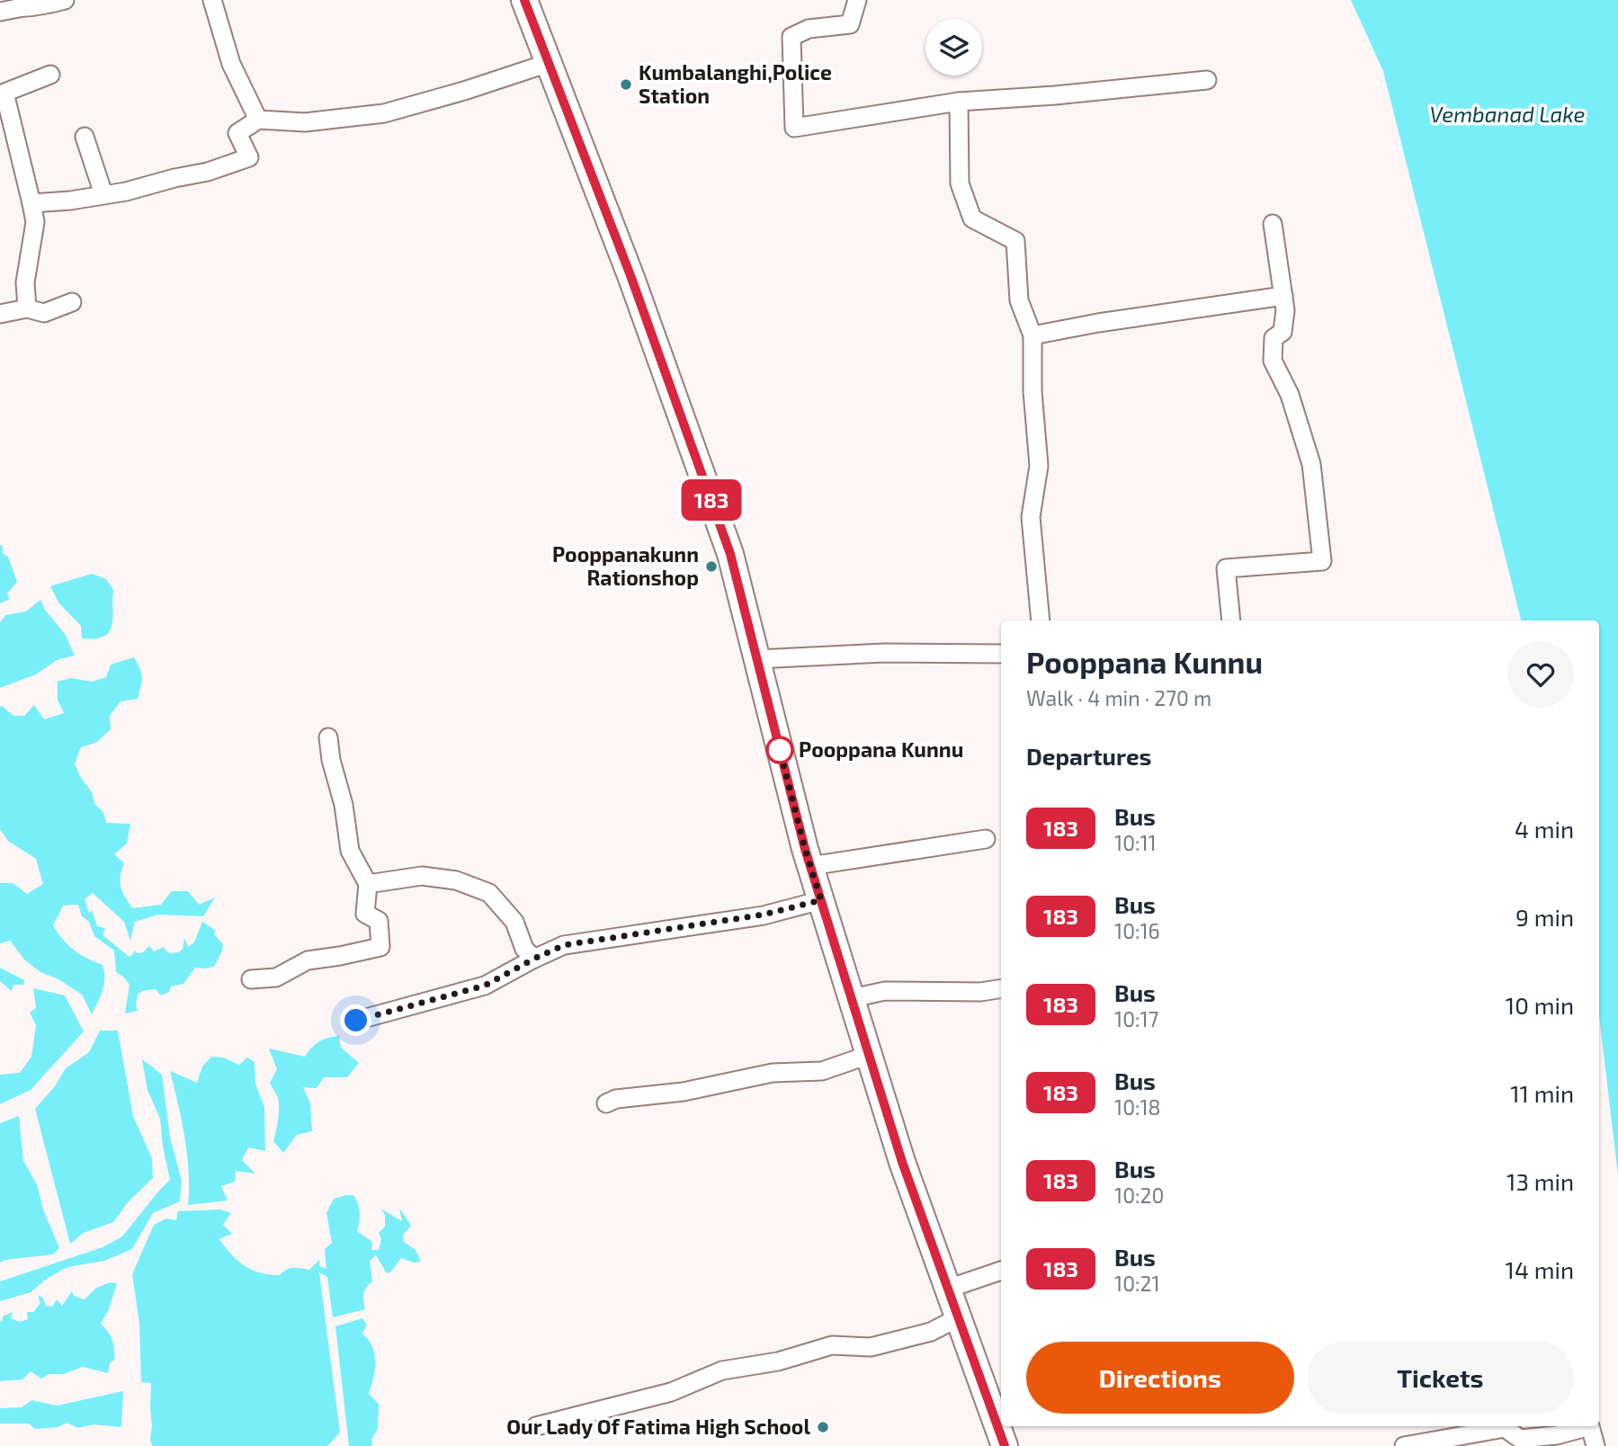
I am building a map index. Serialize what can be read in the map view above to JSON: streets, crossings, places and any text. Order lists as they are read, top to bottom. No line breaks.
{"water":["Vembanad Lake"],"places":["Kumbalanghi,Police Station","Pooppanakunn Rationshop","Pooppana Kunnu","Our Lady Of Fatima High School"],"lines":["bus line 183"],"page":{"on_map":"183","heading":[["Pooppana Kunnu","Walk · 4 min · 270 m"],"Departures"],"list":[{"mark":"183","name":"Bus","note":"10:11","value":"4 min"},{"mark":"183","name":"Bus","note":"10:16","value":"9 min"},{"mark":"183","name":"Bus","note":"10:17","value":"10 min"},{"mark":"183","name":"Bus","note":"10:18","value":"11 min"},{"mark":"183","name":"Bus","note":"10:20","value":"13 min"},{"mark":"183","name":"Bus","note":"10:21","value":"14 min"}],"buttons":["Directions","Tickets"]}}
